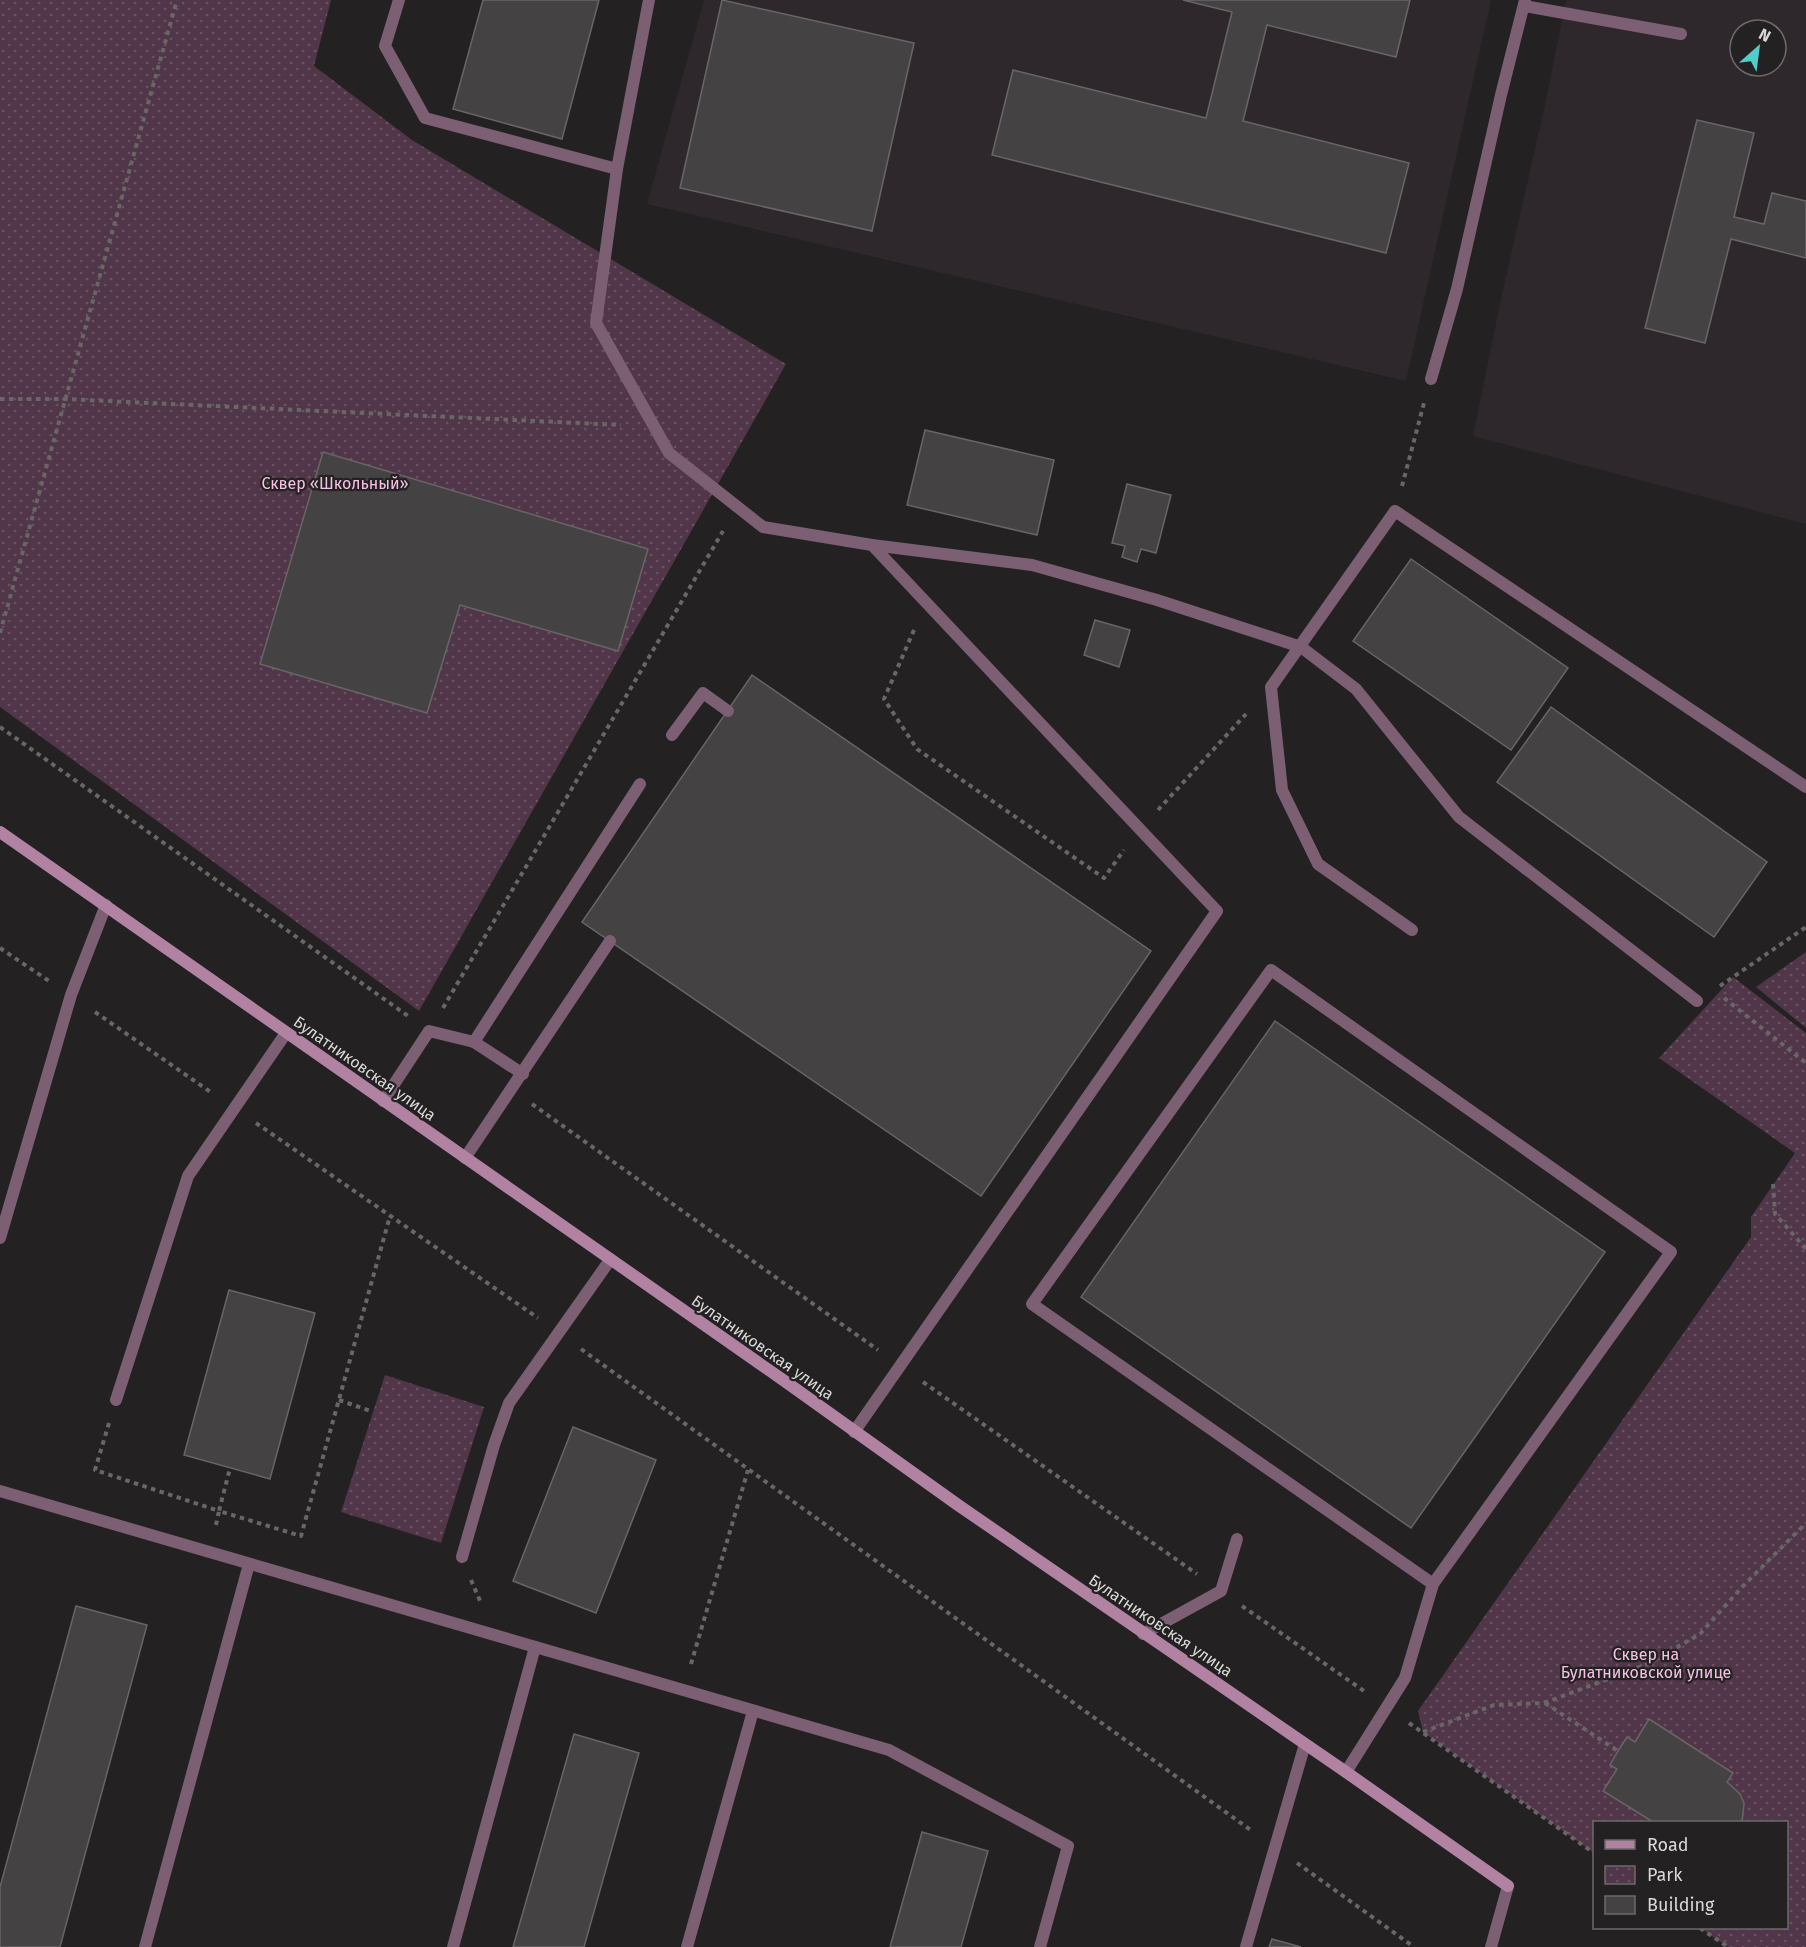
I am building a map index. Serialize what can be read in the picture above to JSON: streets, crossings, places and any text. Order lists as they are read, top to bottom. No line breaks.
{"streets":{"street":["Булатниковская улица"]},"parks":["Сквер «Школьный»","Сквер на Булатниковской улице"],"legend":["Road","Park","Building"],"north":"top right"}
